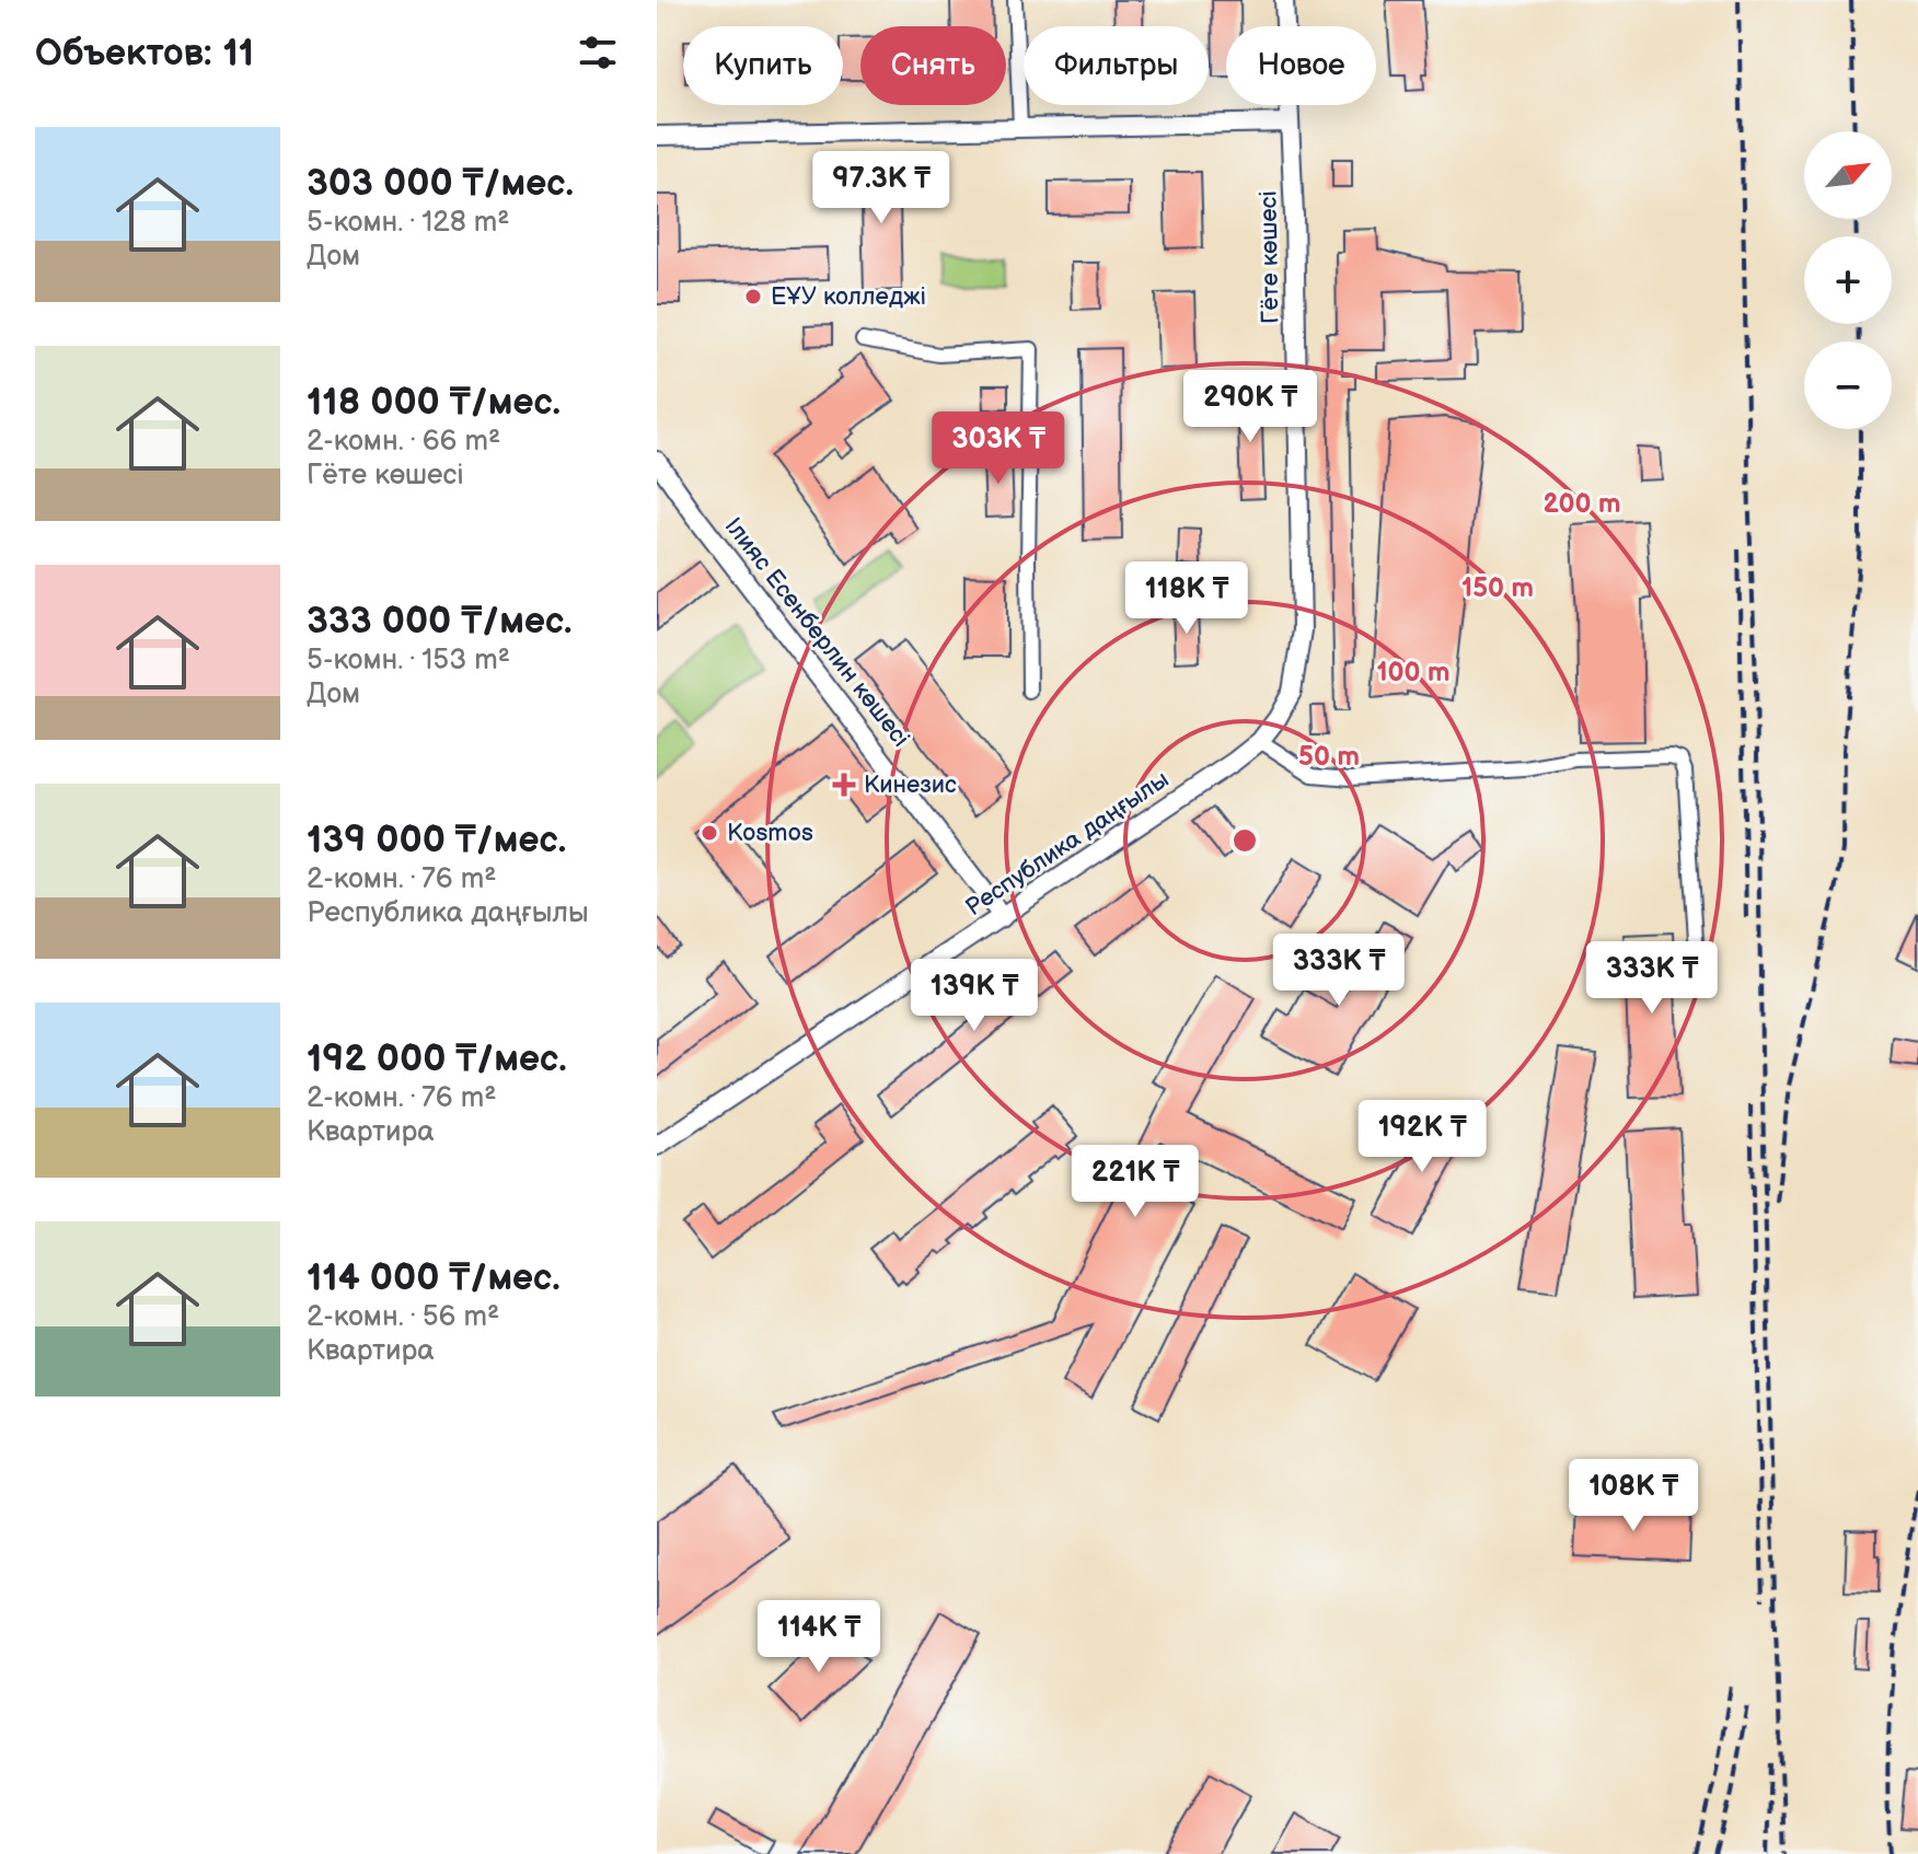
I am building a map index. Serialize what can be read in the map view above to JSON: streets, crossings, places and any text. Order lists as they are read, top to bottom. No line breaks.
{"streets":{"main road":["Гёте көшесі","Ілияс Есенберлин көшесі","Республика даңғылы"]},"crossings":[["Гёте көшесі","Республика даңғылы"],["Ілияс Есенберлин көшесі","Республика даңғылы"]],"places":{"other":["ЕҰУ колледжі","Kosmos"],"health":["Кинезис"]},"north":"top right","page":{"heading":"Объектов: 11","chip":["Купить","Снять","Фильтры","Новое"],"list":[{"name":"303 000 ₸/мес.","note":"5-комн. · 128 m² · Дом"},{"name":"118 000 ₸/мес.","note":"2-комн. · 66 m² · Гёте көшесі"},{"name":"333 000 ₸/мес.","note":"5-комн. · 153 m² · Дом"},{"name":"139 000 ₸/мес.","note":"2-комн. · 76 m² · Республика даңғылы"},{"name":"192 000 ₸/мес.","note":"2-комн. · 76 m² · Квартира"},{"name":"114 000 ₸/мес.","note":"2-комн. · 56 m² · Квартира"}],"map_buttons":["+","−"],"price":["97.3K ₸","290K ₸","303K ₸","118K ₸","333K ₸","333K ₸","139K ₸","192K ₸","221K ₸","108K ₸","114K ₸"]},"rings":["200 m","150 m","100 m","50 m"]}
